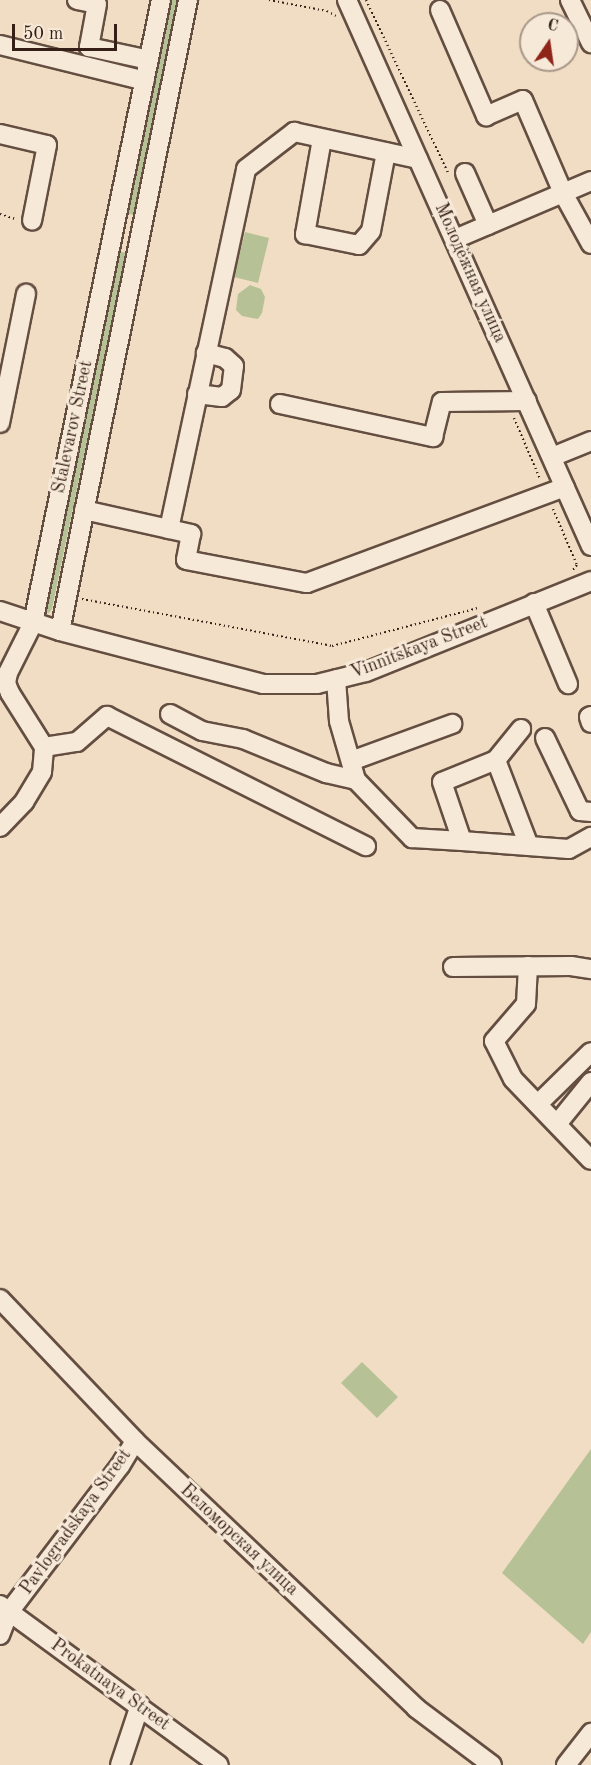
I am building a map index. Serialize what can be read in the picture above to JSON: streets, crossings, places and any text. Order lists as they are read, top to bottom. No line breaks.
{"streets":{"street":["Молодёжная улица","Stalevarov Street","Vinnitskaya Street","Pavlogradskaya Street","Беломорская улица","Prokatnaya Street"]},"crossings":[["Stalevarov Street","Vinnitskaya Street"],["Pavlogradskaya Street","Беломорская улица"],["Pavlogradskaya Street","Prokatnaya Street"]],"scale_bar":"50 m","north":"top"}
